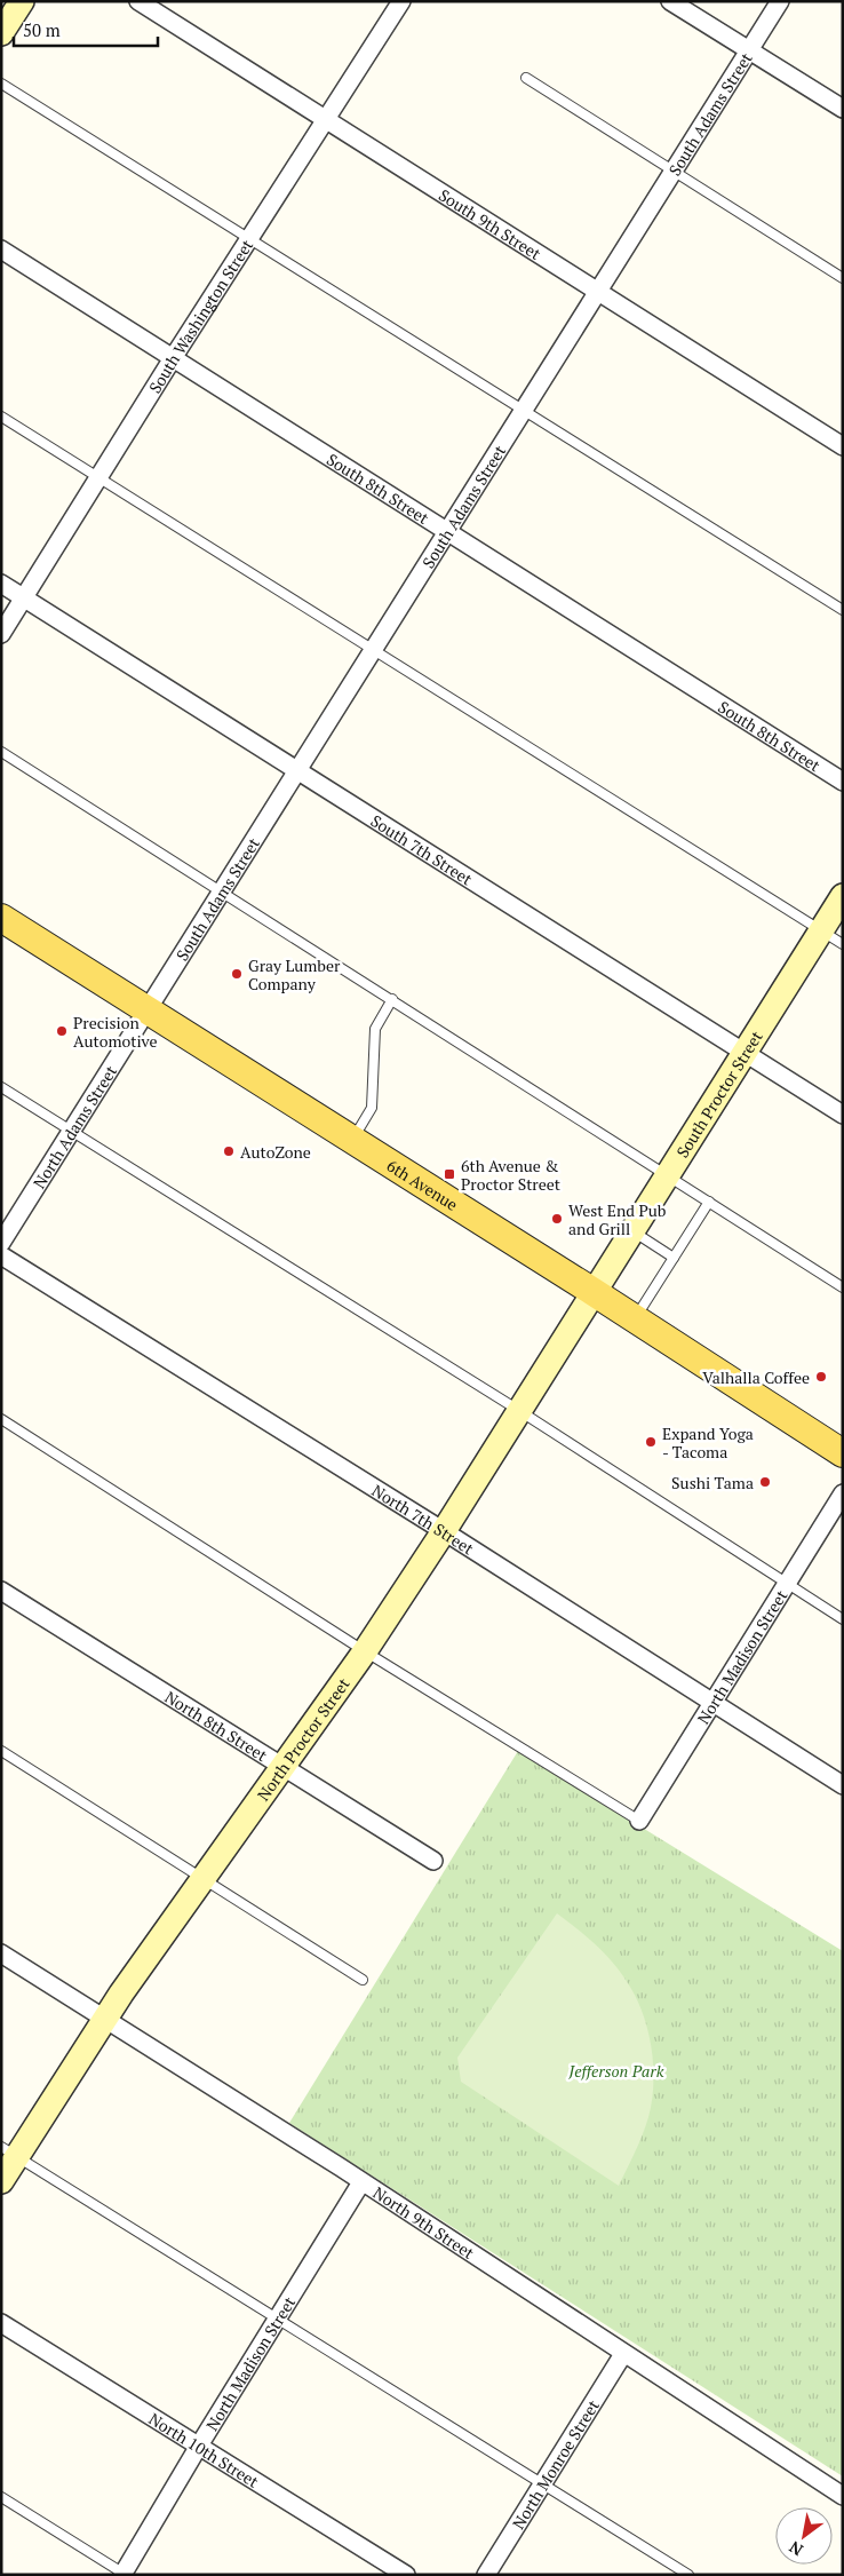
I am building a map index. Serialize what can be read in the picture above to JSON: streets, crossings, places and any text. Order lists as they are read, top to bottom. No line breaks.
{"streets":{"main road":["6th Avenue"],"street":["South Adams Street","South 9th Street","South Washington Street","South 8th Street","South 7th Street","South Proctor Street","North Adams Street","North 7th Street","North Madison Street","North 8th Street","North Proctor Street","North 9th Street","North 10th Street","North Monroe Street"]},"crossings":[["South Adams Street","South 9th Street"],["South Adams Street","South 8th Street"],["South Adams Street","South 7th Street"],["South Adams Street","North Adams Street"],["South Adams Street","6th Avenue"],["South 9th Street","South Washington Street"],["South Washington Street","South 8th Street"],["South Washington Street","South 7th Street"],["South 7th Street","South Proctor Street"],["South Proctor Street","6th Avenue"],["South Proctor Street","North Proctor Street"],["North Adams Street","6th Avenue"],["6th Avenue","North Proctor Street"],["North 7th Street","North Madison Street"],["North 7th Street","North Proctor Street"],["North Madison Street","North 9th Street"],["North Madison Street","North 10th Street"],["North 8th Street","North Proctor Street"],["North Proctor Street","North 9th Street"],["North 9th Street","North Monroe Street"]],"parks":["Jefferson Park"],"places":{"other":["Gray Lumber Company","Precision Automotive","AutoZone","West End Pub and Grill","Valhalla Coffee","Expand Yoga - Tacoma","Sushi Tama"],"transit":["6th Avenue & Proctor Street"]},"scale_bar":"50 m","north":"bottom left"}
